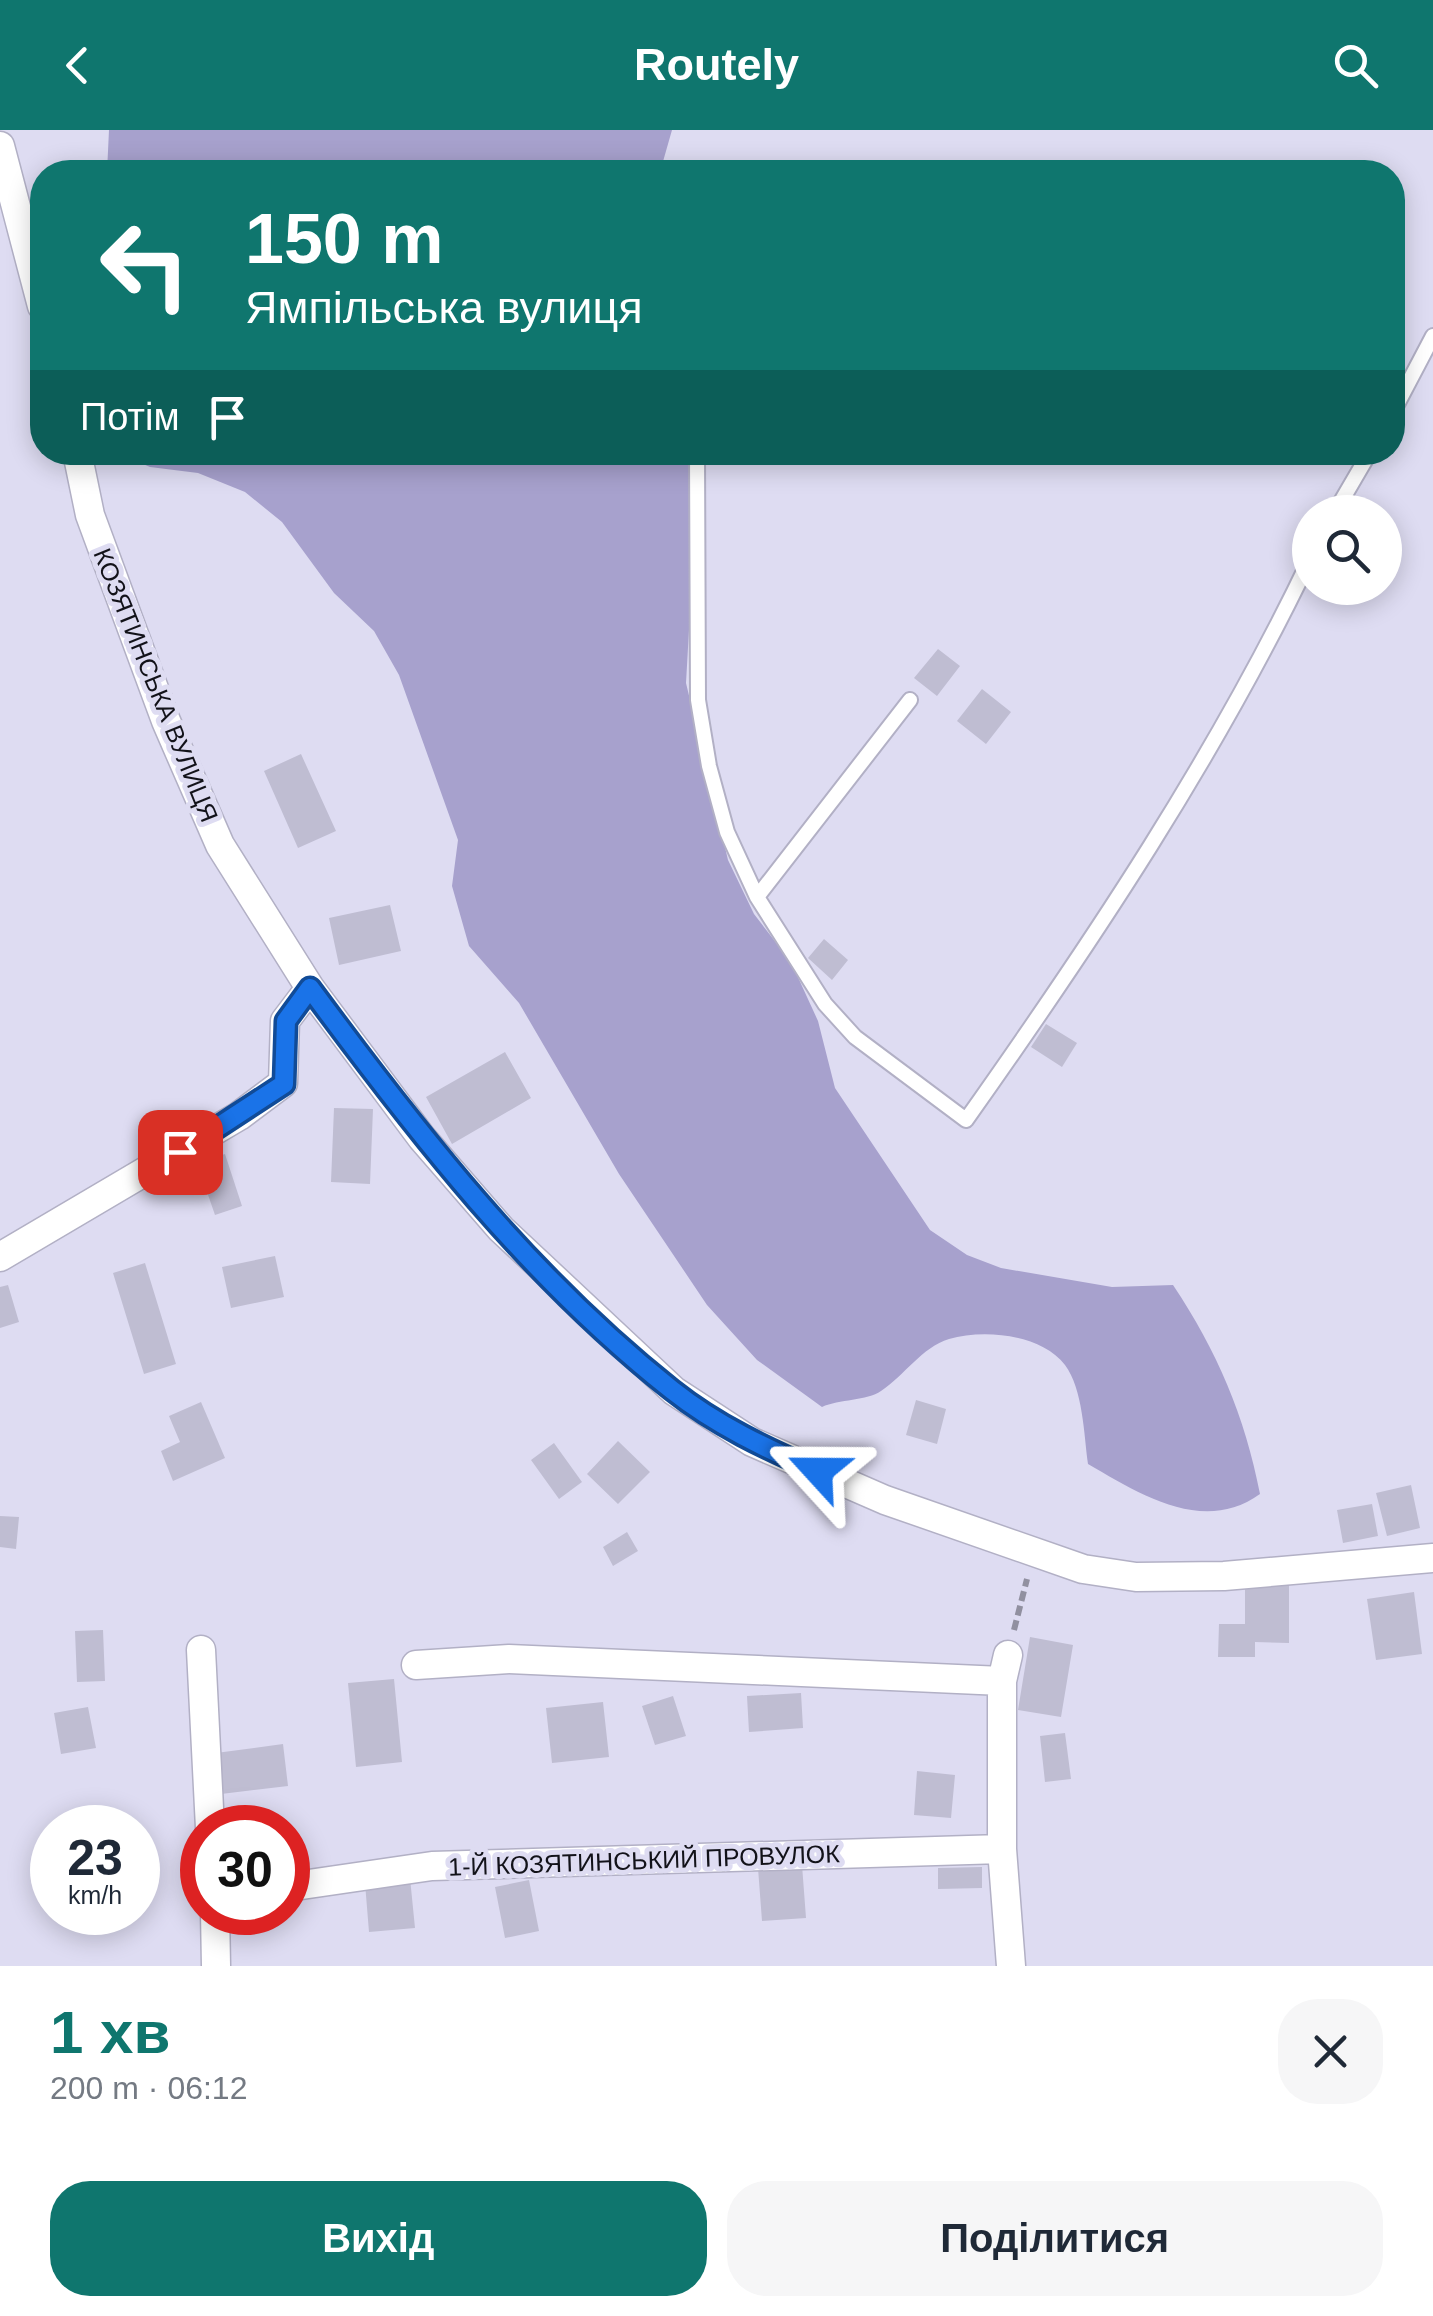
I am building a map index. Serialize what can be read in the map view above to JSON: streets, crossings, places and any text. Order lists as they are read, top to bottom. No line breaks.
{"streets":{"street":["КОЗЯТИНСЬКА ВУЛИЦЯ","1-Й КОЗЯТИНСЬКИЙ ПРОВУЛОК"]},"page":{"header":"Routely","turn":["150 m","Ямпільська вулиця"],"then":"Потім","speed":"23 km/h","limit":"30","heading":["1 хв","200 m · 06:12"],"buttons":["Вихід","Поділитися"]}}
